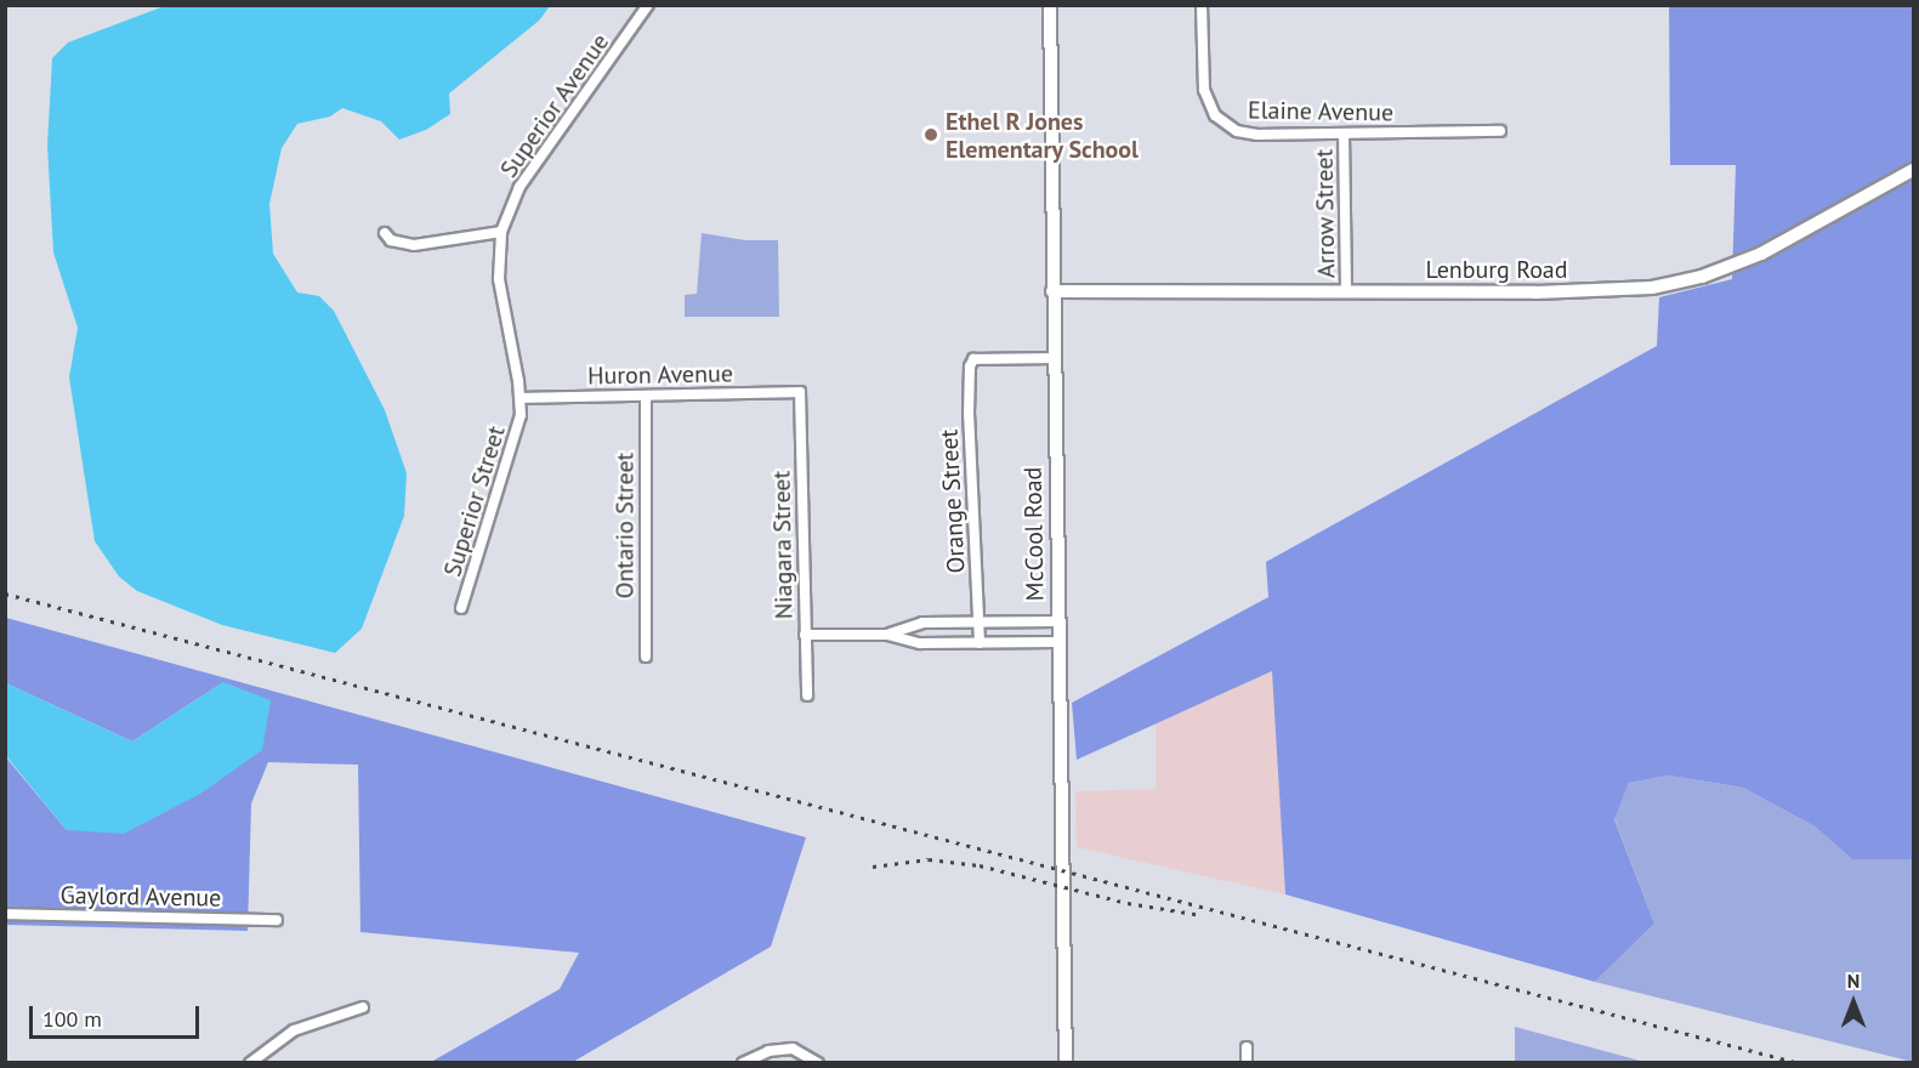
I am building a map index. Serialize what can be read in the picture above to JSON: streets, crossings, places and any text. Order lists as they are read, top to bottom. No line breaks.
{"streets":{"street":["Superior Avenue","Elaine Avenue","Arrow Street","Lenburg Road","Huron Avenue","Superior Street","Orange Street","Ontario Street","McCool Road","Niagara Street","Gaylord Avenue"]},"crossings":[["Superior Avenue","Superior Street"],["Elaine Avenue","Arrow Street"],["Arrow Street","Lenburg Road"],["Lenburg Road","McCool Road"],["Huron Avenue","Superior Street"],["Huron Avenue","Ontario Street"],["Huron Avenue","Niagara Street"],["Orange Street","McCool Road"]],"places":["Ethel R Jones Elementary School"],"scale_bar":"100 m","north":"top"}
